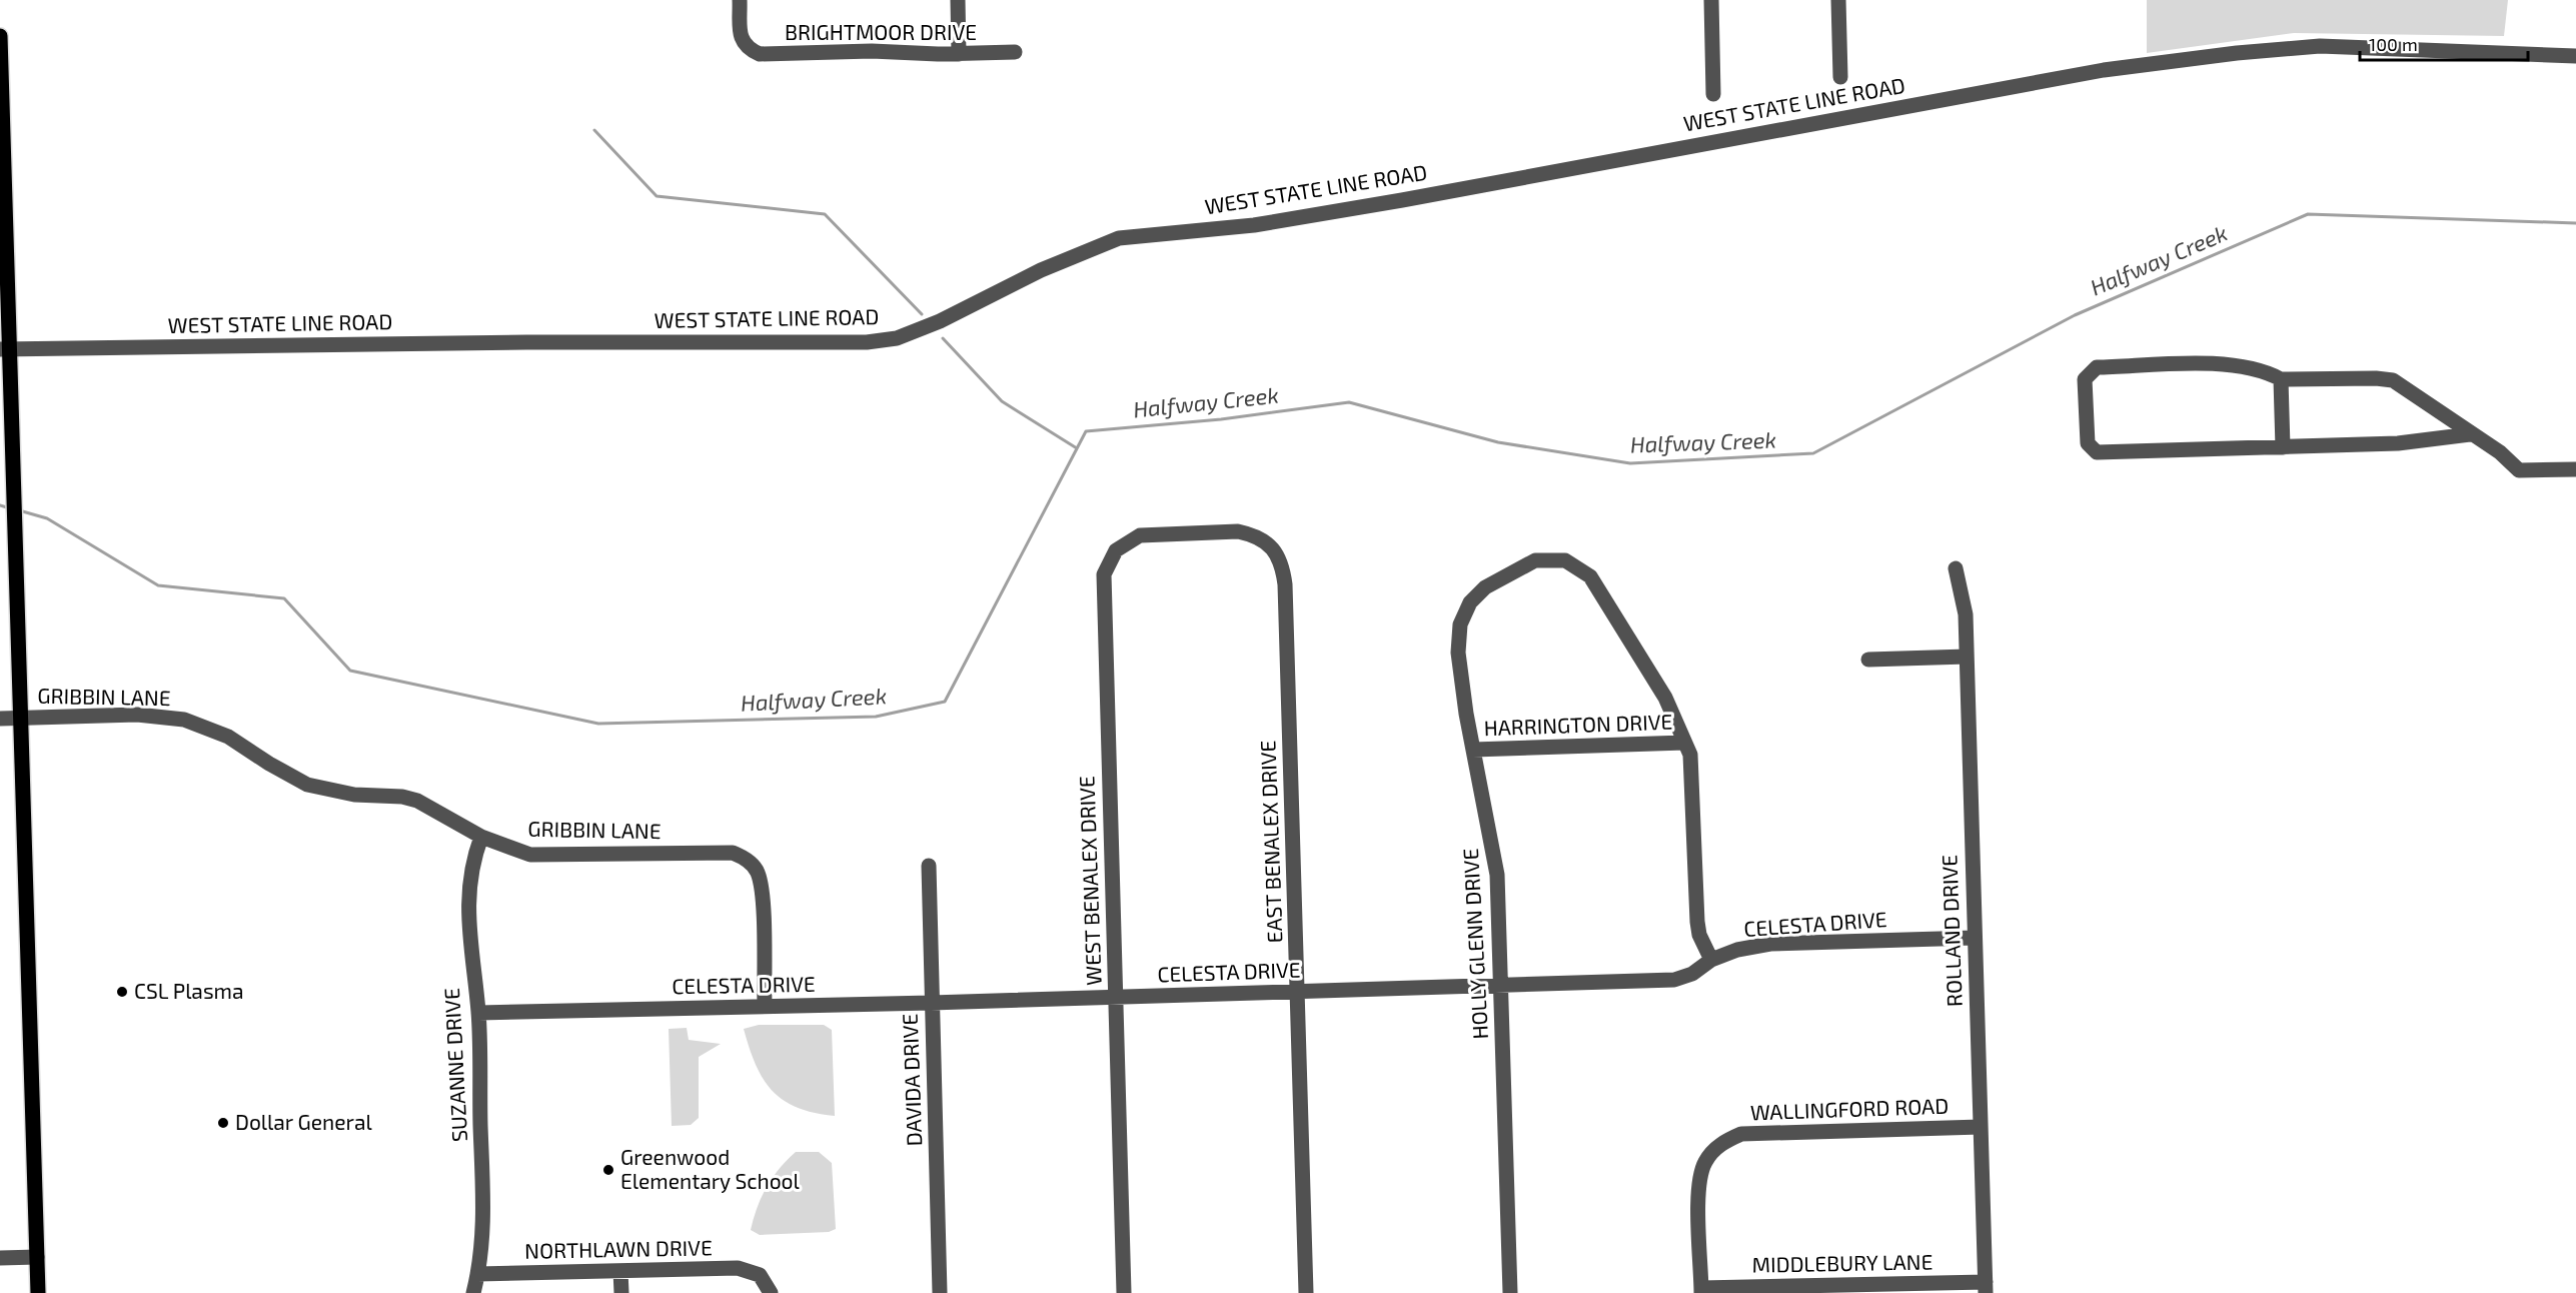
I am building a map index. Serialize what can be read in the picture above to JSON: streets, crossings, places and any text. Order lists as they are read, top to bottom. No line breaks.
{"streets":{"street":["BRIGHTMOOR DRIVE","WEST STATE LINE ROAD","GRIBBIN LANE","HARRINGTON DRIVE","EAST BENALEX DRIVE","WEST BENALEX DRIVE","CELESTA DRIVE","ROLLAND DRIVE","HOLLY GLENN DRIVE","SUZANNE DRIVE","DAVIDA DRIVE","WALLINGFORD ROAD","NORTHLAWN DRIVE","MIDDLEBURY LANE"]},"crossings":[["GRIBBIN LANE","CELESTA DRIVE"],["GRIBBIN LANE","SUZANNE DRIVE"],["HARRINGTON DRIVE","HOLLY GLENN DRIVE"],["EAST BENALEX DRIVE","WEST BENALEX DRIVE"],["EAST BENALEX DRIVE","CELESTA DRIVE"],["WEST BENALEX DRIVE","CELESTA DRIVE"],["CELESTA DRIVE","ROLLAND DRIVE"],["CELESTA DRIVE","HOLLY GLENN DRIVE"],["CELESTA DRIVE","SUZANNE DRIVE"],["CELESTA DRIVE","DAVIDA DRIVE"],["ROLLAND DRIVE","WALLINGFORD ROAD"],["ROLLAND DRIVE","MIDDLEBURY LANE"],["SUZANNE DRIVE","NORTHLAWN DRIVE"],["WALLINGFORD ROAD","MIDDLEBURY LANE"]],"water":["Halfway Creek"],"places":["CSL Plasma","Dollar General","Greenwood Elementary School"],"scale_bar":"100 m"}
